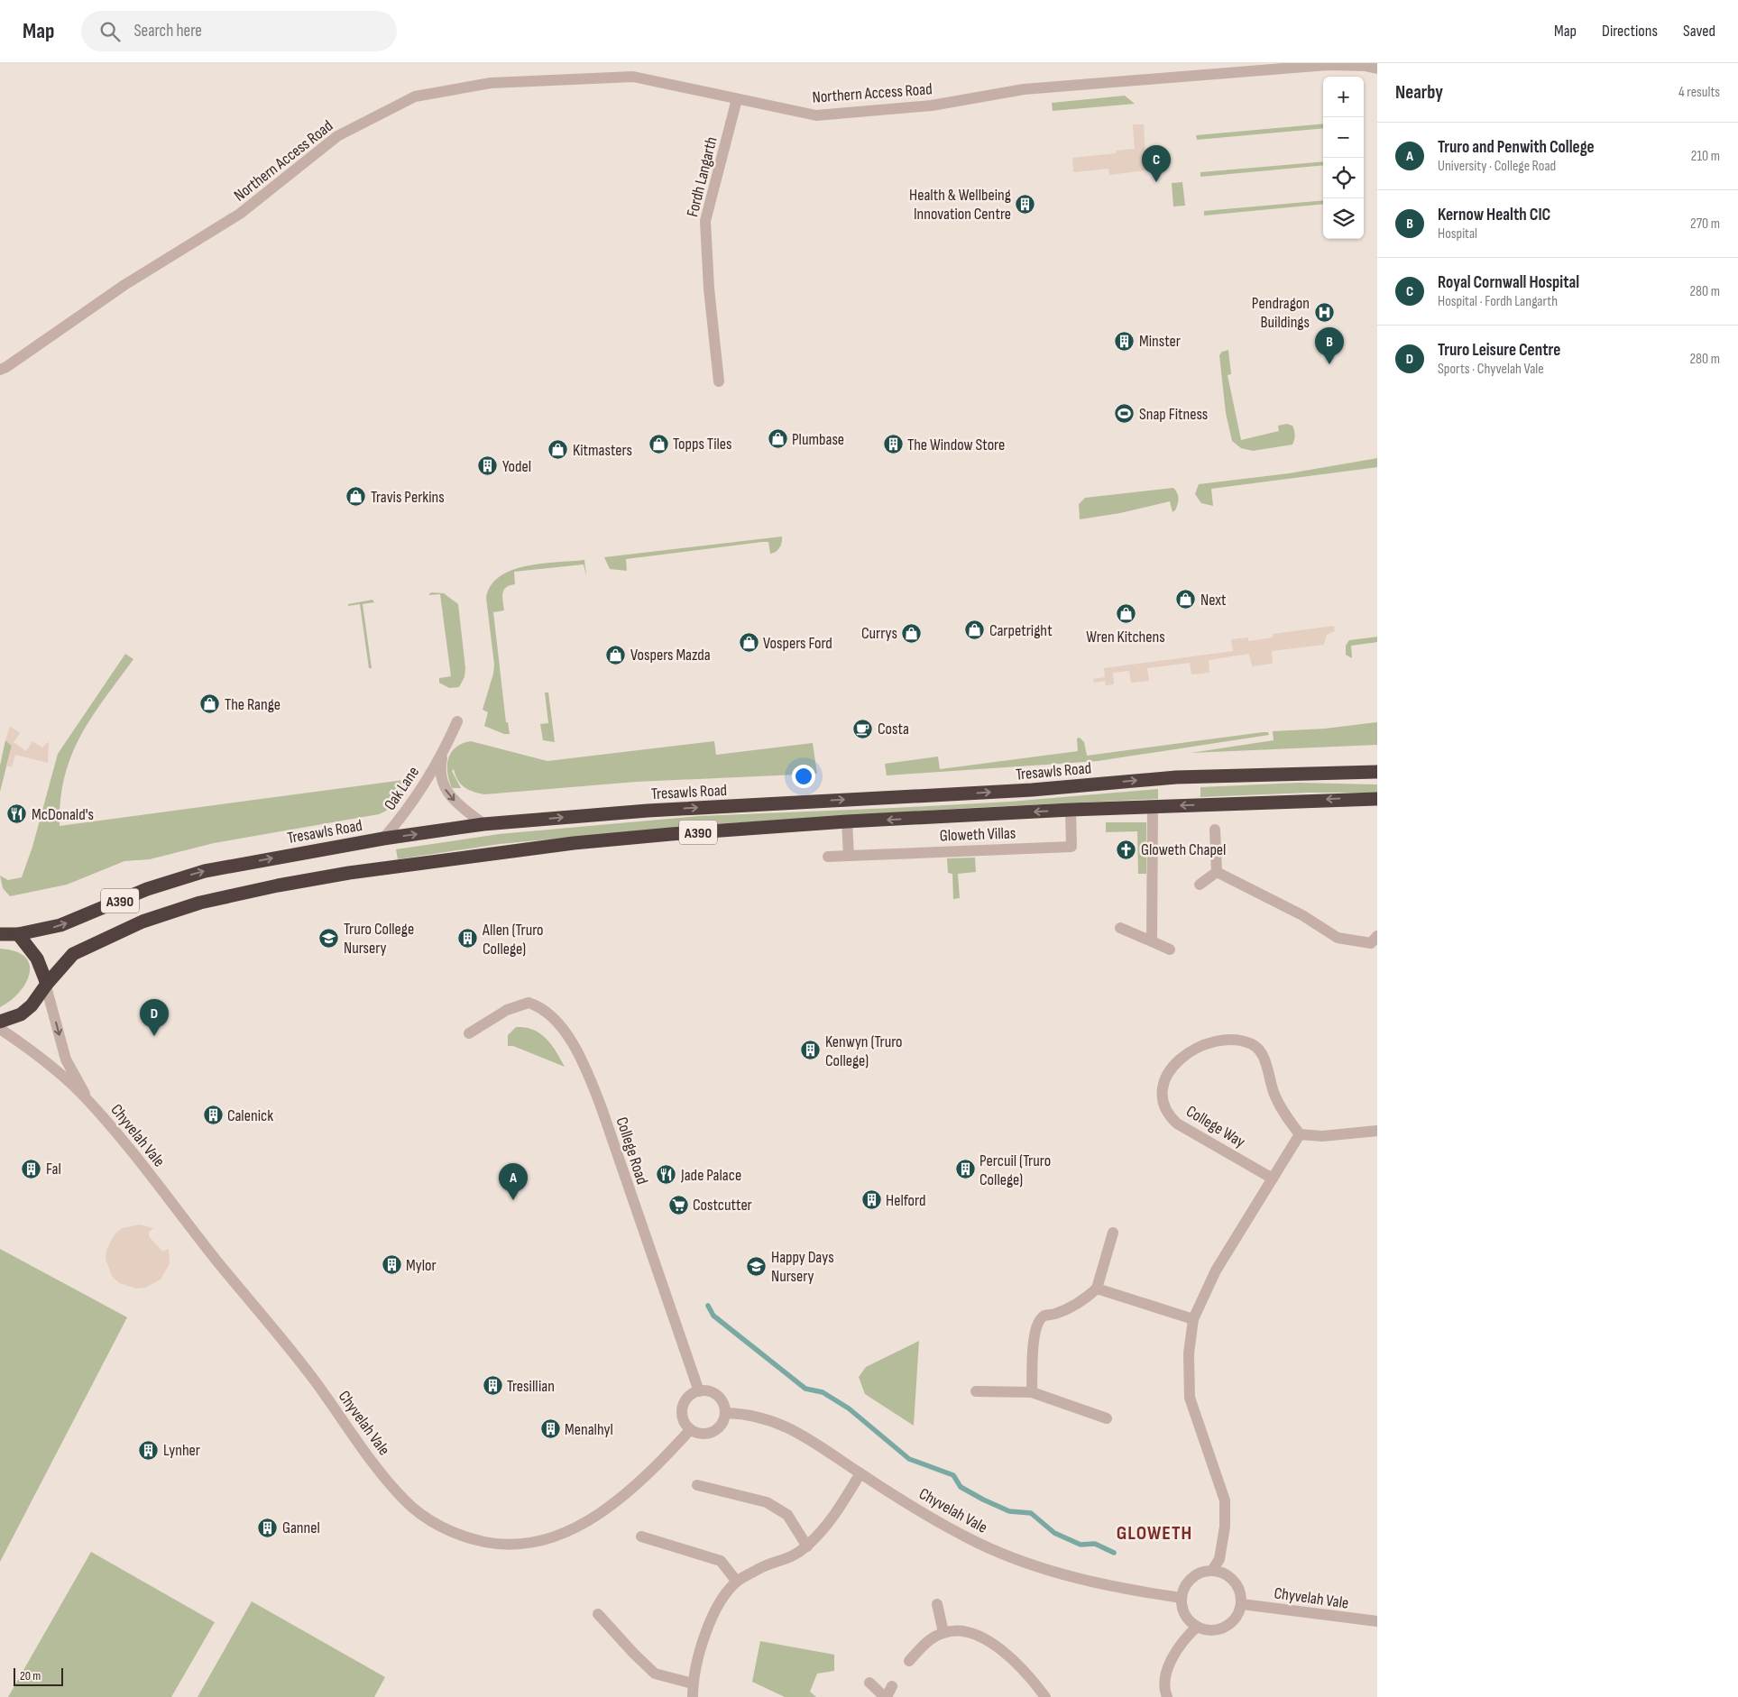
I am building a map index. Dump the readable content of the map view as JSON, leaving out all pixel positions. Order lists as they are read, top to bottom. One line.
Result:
{"streets":{"highway":["Tresawls Road","A390"],"street":["Northern Access Road","Fordh Langarth","Oak Lane","Gloweth Villas","College Way","Chyvelah Vale","College Road"]},"crossings":[["Northern Access Road","Fordh Langarth"],["Tresawls Road","Oak Lane"],["Tresawls Road","A390"],["A390","Gloweth Villas"],["A390","Chyvelah Vale"],["Chyvelah Vale","College Road"]],"one_way":["Oak Lane"],"districts":["GLOWETH"],"places":{"building":["Health & Wellbeing Innovation Centre","Minster","The Window Store","Yodel","Allen (Truro College)","Kenwyn (Truro College)","Calenick","Fal","Percuil (Truro College)","Helford","Mylor","Tresillian","Menalhyl","Lynher","Gannel"],"hospital":["Pendragon Buildings"],"sports":["Snap Fitness"],"shop":["Plumbase","Topps Tiles","Kitmasters","Travis Perkins","Next","Wren Kitchens","Carpetright","Currys","Vospers Ford","Vospers Mazda","The Range"],"cafe":["Costa"],"restaurant":["McDonald's","Jade Palace"],"church":["Gloweth Chapel"],"school or university":["Truro College Nursery","Happy Days Nursery"],"supermarket":["Costcutter"]},"scale_bar":"20 m","page":{"header":"Map","search":"Search here","nav":["Map","Directions","Saved"],"heading":["Nearby","4 results"],"map_buttons":["+","−"],"list":[{"mark":"A","name":"Truro and Penwith College","note":"University · College Road","value":"210 m"},{"mark":"B","name":"Kernow Health CIC","note":"Hospital","value":"270 m"},{"mark":"C","name":"Royal Cornwall Hospital","note":"Hospital · Fordh Langarth","value":"280 m"},{"mark":"D","name":"Truro Leisure Centre","note":"Sports · Chyvelah Vale","value":"280 m"}],"pins":["C","B","D","A"],"scale":"20 m"}}
